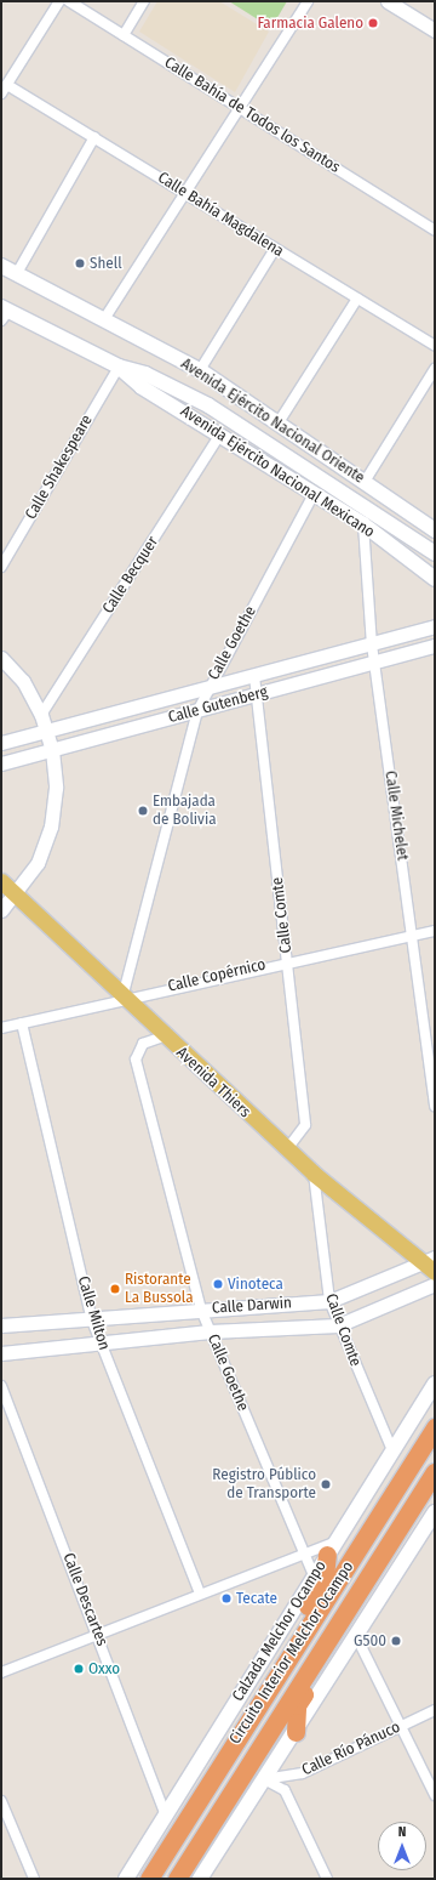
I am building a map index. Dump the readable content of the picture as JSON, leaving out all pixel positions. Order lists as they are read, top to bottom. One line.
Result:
{"streets":{"highway":["Circuito Interior Melchor Ocampo"],"main road":["Avenida Ejército Nacional Oriente","Avenida Ejército Nacional Mexicano","Avenida Thiers","Calzada Melchor Ocampo"],"street":["Calle Bahía de Todos los Santos","Calle Bahía Magdalena","Calle Shakespeare","Calle Becquer","Calle Goethe","Calle Gutenberg","Calle Michelet","Calle Comte","Calle Copérnico","Calle Darwin","Calle Milton","Calle Descartes","Calle Río Pánuco"]},"crossings":[["Calle Shakespeare","Avenida Ejército Nacional Mexicano"],["Avenida Ejército Nacional Mexicano","Calle Becquer"],["Avenida Ejército Nacional Mexicano","Calle Goethe"],["Avenida Ejército Nacional Mexicano","Calle Michelet"],["Calle Goethe","Calle Gutenberg"],["Calle Goethe","Calle Copérnico"],["Calle Goethe","Avenida Thiers"],["Calle Goethe","Calle Darwin"],["Calle Goethe","Calzada Melchor Ocampo"],["Calle Gutenberg","Calle Michelet"],["Calle Gutenberg","Calle Comte"],["Calle Michelet","Calle Copérnico"],["Calle Comte","Calle Copérnico"],["Calle Comte","Avenida Thiers"],["Calle Comte","Calle Darwin"],["Calle Comte","Calzada Melchor Ocampo"],["Calle Copérnico","Avenida Thiers"],["Calle Copérnico","Calle Milton"],["Avenida Thiers","Calle Darwin"],["Calle Darwin","Calle Milton"],["Calle Descartes","Calzada Melchor Ocampo"]],"places":["Farmacia Galeno","Shell","Embajada de Bolivia","Vinoteca","Ristorante La Bussola","Registro Público de Transporte","Tecate","G500","Oxxo"],"north":"top"}
